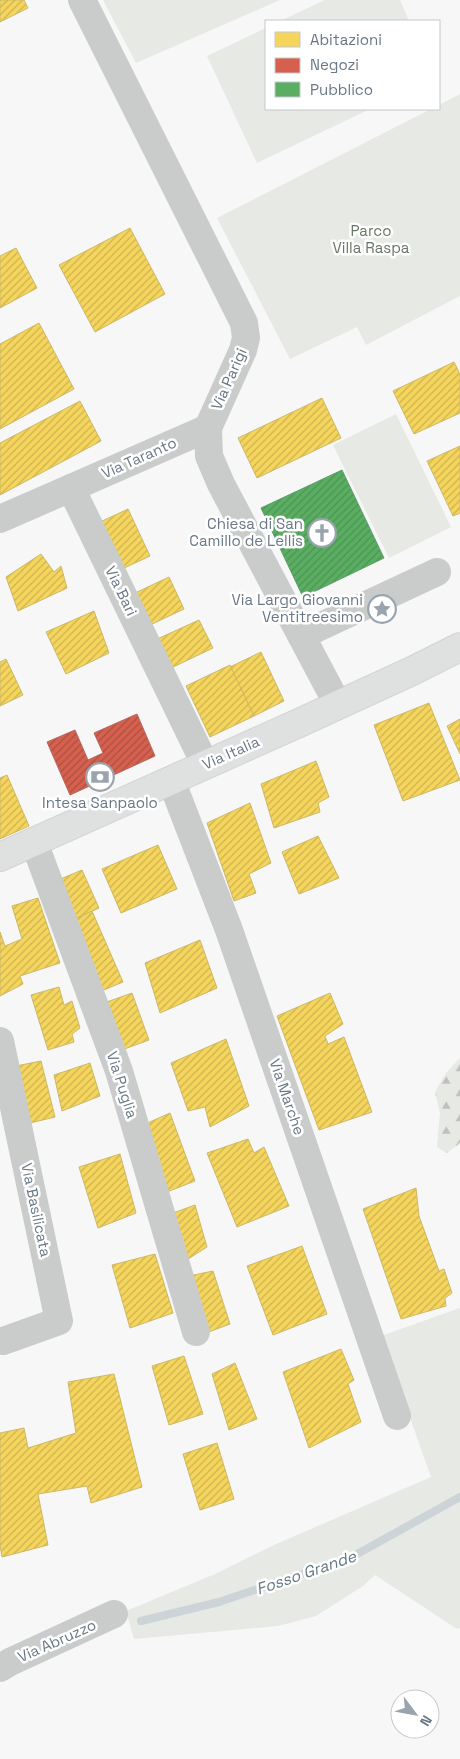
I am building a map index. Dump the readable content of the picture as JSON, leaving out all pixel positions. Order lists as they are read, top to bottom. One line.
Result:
{"streets":{"main road":["Via Italia"],"street":["Via Parigi","Via Taranto","Via Bari","Via Puglia","Via Marche","Via Basilicata","Via Abruzzo"]},"crossings":[["Via Parigi","Via Taranto"],["Via Parigi","Via Italia"],["Via Taranto","Via Bari"],["Via Bari","Via Italia"],["Via Italia","Via Puglia"],["Via Italia","Via Marche"]],"water":["Fosso Grande"],"parks":["Parco Villa Raspa"],"places":{"church":["Chiesa di San Camillo de Lellis"],"place":["Via Largo Giovanni Ventitreesimo"],"bank":["Intesa Sanpaolo"]},"legend":["Abitazioni","Negozi","Pubblico"],"north":"bottom right"}
